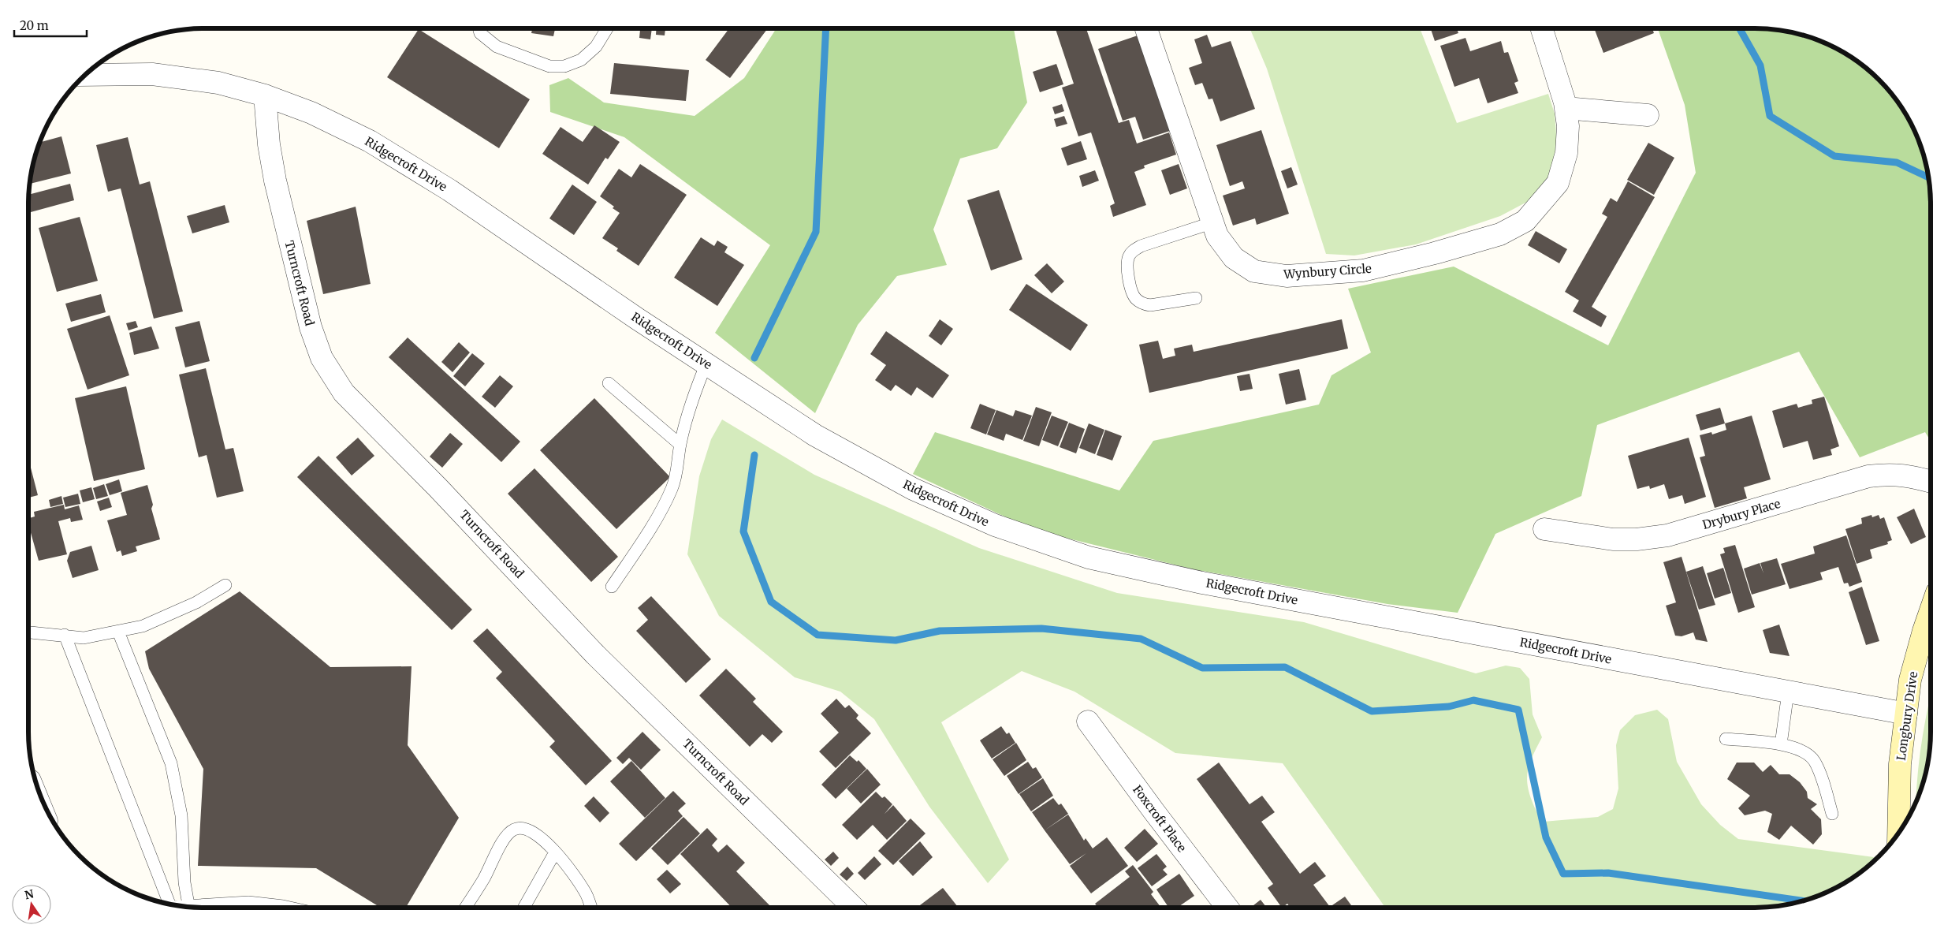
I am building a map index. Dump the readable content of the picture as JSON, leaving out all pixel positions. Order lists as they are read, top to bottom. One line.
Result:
{"streets":{"street":["Ridgecroft Drive","Wynbury Circle","Turncroft Road","Drybury Place","Longbury Drive","Foxcroft Place"]},"crossings":[["Ridgecroft Drive","Turncroft Road"],["Ridgecroft Drive","Longbury Drive"]],"scale_bar":"20 m","north":"top"}
